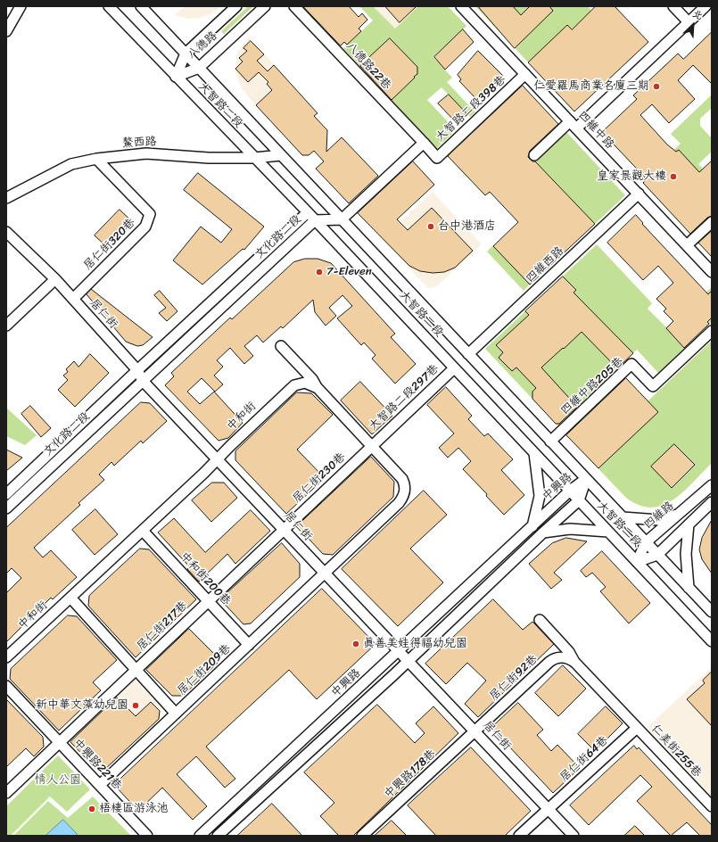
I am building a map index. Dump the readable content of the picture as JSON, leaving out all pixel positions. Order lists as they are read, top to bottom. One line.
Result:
{"streets":{"street":["八德路","八德路22巷","大智路二段","大智路二段398巷","四維中路","鰲西路","文化路二段","居仁街320巷","四維西路","居仁街","四維中路205巷","大智路二段297巷","中和街","居仁街230巷","中興路","四維路","中和街200巷","居仁街217巷","居仁街209巷","居仁街92巷","仁美街255巷","居仁街64巷","中興路221巷","中興路178巷"]},"crossings":[["八德路","大智路二段"],["八德路22巷","大智路二段398巷"],["大智路二段","大智路二段398巷"],["大智路二段","鰲西路"],["大智路二段","文化路二段"],["大智路二段","四維西路"],["大智路二段","四維中路205巷"],["大智路二段","大智路二段297巷"],["大智路二段","中興路"],["大智路二段","四維路"],["大智路二段398巷","四維中路"],["大智路二段398巷","文化路二段"],["四維中路","四維西路"],["鰲西路","居仁街320巷"],["文化路二段","居仁街"],["居仁街320巷","居仁街"],["居仁街","中和街"],["居仁街","居仁街230巷"],["居仁街","中興路"],["居仁街","居仁街217巷"],["居仁街","居仁街209巷"],["居仁街","居仁街92巷"],["居仁街","居仁街64巷"],["居仁街","中興路178巷"],["大智路二段297巷","居仁街230巷"],["中和街","中和街200巷"],["居仁街230巷","居仁街217巷"],["中和街200巷","居仁街217巷"],["中和街200巷","居仁街209巷"],["居仁街217巷","中興路221巷"],["居仁街209巷","中興路221巷"],["居仁街92巷","中興路178巷"],["仁美街255巷","居仁街64巷"]],"parks":["情人公園"],"places":["仁愛羅馬商業名廈三期","皇家景觀大樓","台中港酒店","7-Eleven","真善美娃得福幼兒園","新中華文藻幼兒園","梧棲區游泳池"],"north":"top right"}
